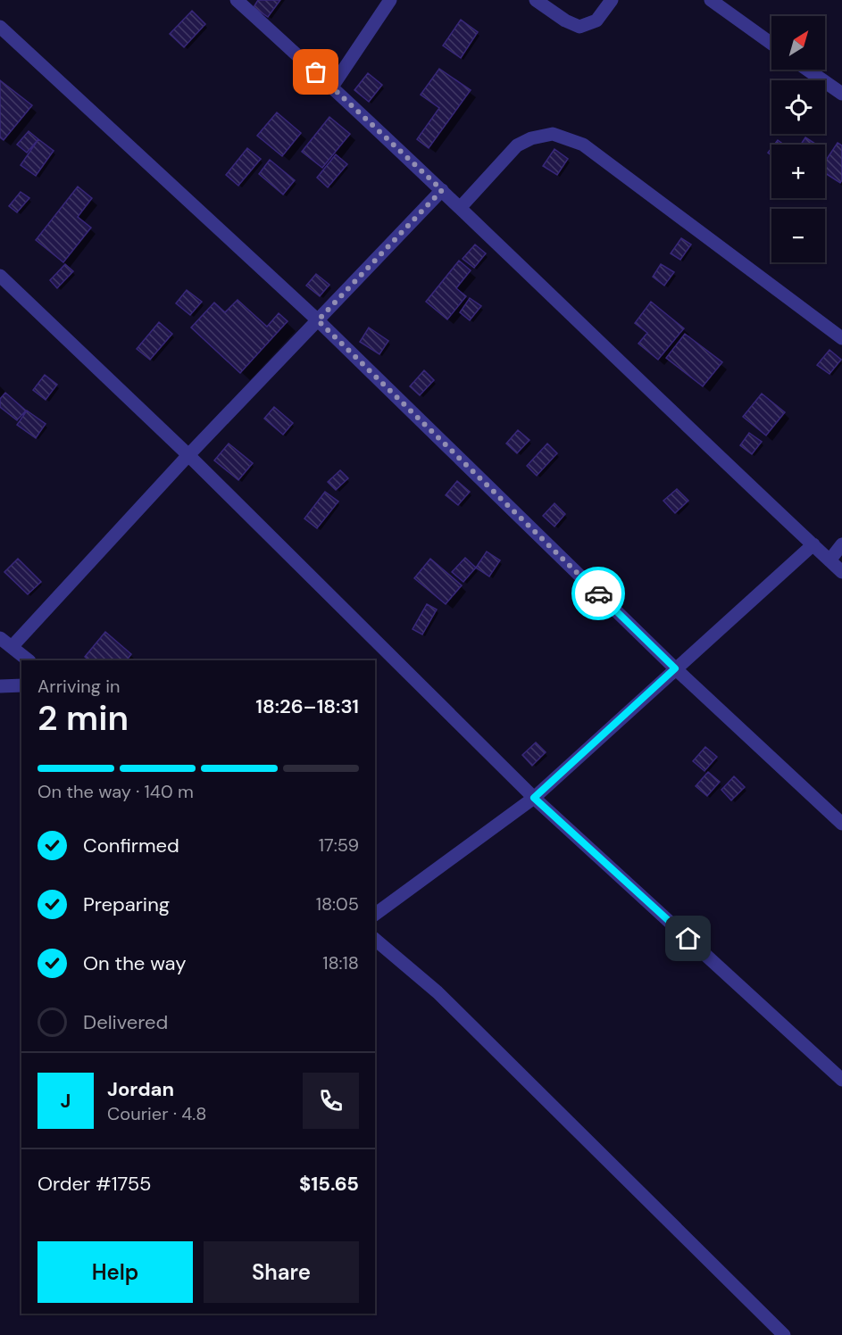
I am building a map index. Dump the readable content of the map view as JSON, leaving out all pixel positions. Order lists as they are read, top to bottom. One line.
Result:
{"north":"top right","page":{"map_buttons":["+","−"],"heading":["2 min","Arriving in","18:26–18:31"],"panel":["Jordan","Courier · 4.8","Order #1755","$15.65"],"bar":"On the way · 140 m","list":[["Confirmed","17:59"],["Preparing","18:05"],["On the way","18:18"],"Delivered"],"round":"J","buttons":["Help","Share"]}}
